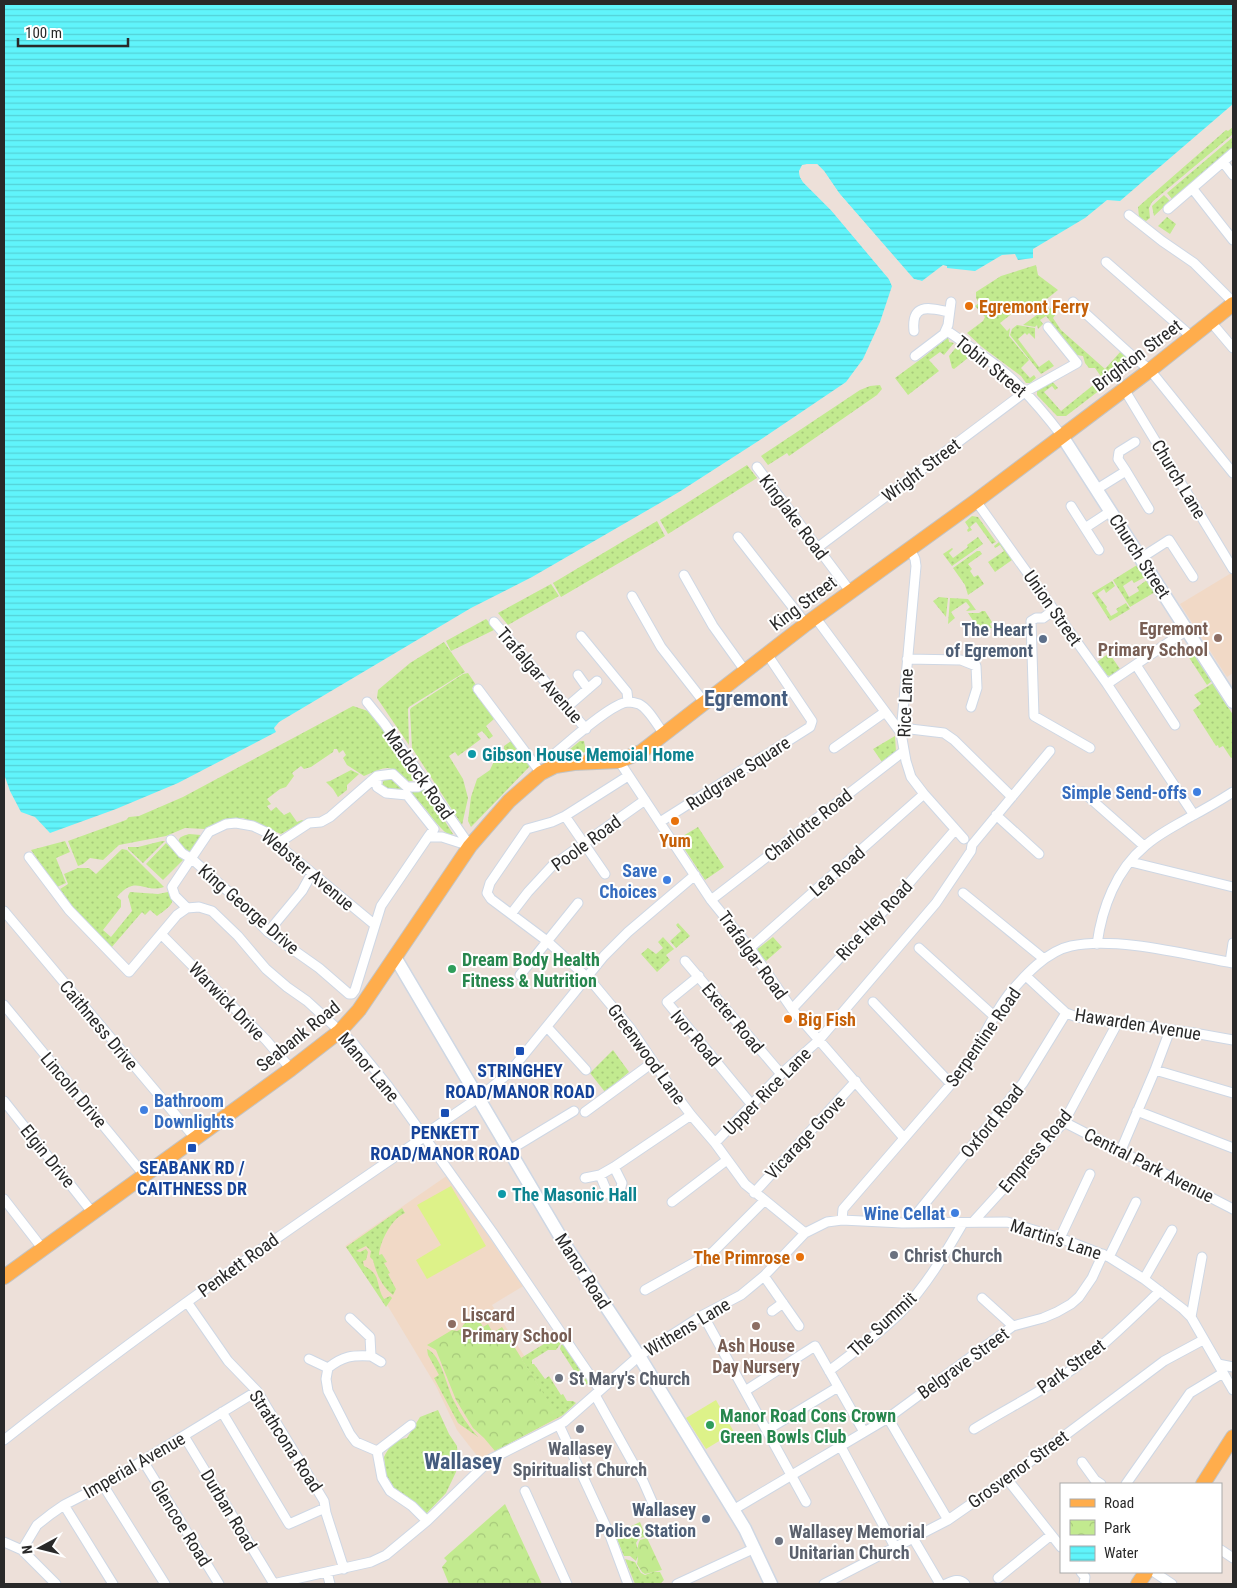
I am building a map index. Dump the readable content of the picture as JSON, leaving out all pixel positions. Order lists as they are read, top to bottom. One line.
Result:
{"streets":{"main road":["Brighton Street","Church Street","King Street","Seabank Road","Manor Road"],"street":["Tobin Street","Wright Street","Church Lane","Kinglake Road","Union Street","Trafalgar Avenue","Rice Lane","Rudgrave Square","Maddock Road","Charlotte Road","Poole Road","Webster Avenue","Lea Road","King George Drive","Rice Hey Road","Trafalgar Road","Warwick Drive","Exeter Road","Hawarden Avenue","Caithness Drive","Serpentine Road","Ivor Road","Greenwood Lane","Manor Lane","Lincoln Drive","Upper Rice Lane","Oxford Road","Vicarage Grove","Empress Road","Elgin Drive","Central Park Avenue","Martin's Lane","Penkett Road","The Summit","Withens Lane","Belgrave Street","Park Street","Strathcona Road","Imperial Avenue","Grosvenor Street","Durban Road","Glencoe Road"]},"crossings":[["Brighton Street","Tobin Street"],["Brighton Street","Church Lane"],["Brighton Street","Church Street"],["Brighton Street","King Street"],["Tobin Street","Wright Street"],["Tobin Street","Church Street"],["Tobin Street","King Street"],["Wright Street","Kinglake Road"],["Kinglake Road","King Street"],["Church Street","King Street"],["King Street","Union Street"],["King Street","Rice Lane"],["King Street","Rudgrave Square"],["King Street","Trafalgar Road"],["King Street","Seabank Road"],["Trafalgar Avenue","Seabank Road"],["Rice Lane","Charlotte Road"],["Rice Lane","Lea Road"],["Rice Lane","Rice Hey Road"],["Rudgrave Square","Trafalgar Road"],["Maddock Road","Seabank Road"],["Charlotte Road","Trafalgar Road"],["Poole Road","Trafalgar Road"],["Poole Road","Greenwood Lane"],["Webster Avenue","King George Drive"],["Lea Road","Trafalgar Road"],["Rice Hey Road","Trafalgar Road"],["Trafalgar Road","Serpentine Road"],["Trafalgar Road","Greenwood Lane"],["Trafalgar Road","Upper Rice Lane"],["Trafalgar Road","Vicarage Grove"],["Trafalgar Road","Penkett Road"],["Warwick Drive","Seabank Road"],["Exeter Road","Ivor Road"],["Exeter Road","Upper Rice Lane"],["Hawarden Avenue","Serpentine Road"],["Hawarden Avenue","Oxford Road"],["Hawarden Avenue","Empress Road"],["Caithness Drive","Seabank Road"],["Seabank Road","Manor Lane"],["Seabank Road","Lincoln Drive"],["Seabank Road","Elgin Drive"],["Seabank Road","Manor Road"],["Serpentine Road","Martin's Lane"],["Ivor Road","Upper Rice Lane"],["Greenwood Lane","Upper Rice Lane"],["Greenwood Lane","Vicarage Grove"],["Greenwood Lane","Penkett Road"],["Greenwood Lane","Withens Lane"],["Manor Lane","Penkett Road"],["Manor Lane","Withens Lane"],["Oxford Road","Martin's Lane"],["Empress Road","Central Park Avenue"],["Empress Road","Martin's Lane"],["Martin's Lane","The Summit"],["Martin's Lane","Withens Lane"],["Martin's Lane","Belgrave Street"],["Martin's Lane","Park Street"],["Martin's Lane","Grosvenor Street"],["Penkett Road","Manor Road"],["Penkett Road","Strathcona Road"],["Manor Road","Withens Lane"],["Manor Road","Belgrave Street"],["Withens Lane","Strathcona Road"],["Withens Lane","Durban Road"],["Strathcona Road","Imperial Avenue"],["Imperial Avenue","Durban Road"],["Imperial Avenue","Glencoe Road"]],"districts":["Egremont","Wallasey"],"places":{"other":["Egremont Ferry","Egremont Primary School","The Heart of Egremont","Gibson House Memoial Home","Simple Send-offs","Yum","Save Choices","Dream Body Health Fitness & Nutrition","Big Fish","Bathroom Downlights","The Masonic Hall","Wine Cellat","Christ Church","The Primrose","Liscard Primary School","Ash House Day Nursery","St Mary's Church","Manor Road Cons Crown Green Bowls Club","Wallasey Spiritualist Church","Wallasey Police Station","Wallasey Memorial Unitarian Church"],"transit":["STRINGHEY ROAD/MANOR ROAD","PENKETT ROAD/MANOR ROAD","SEABANK RD / CAITHNESS DR"]},"legend":["Road","Park","Water"],"scale_bar":"100 m","north":"left"}
